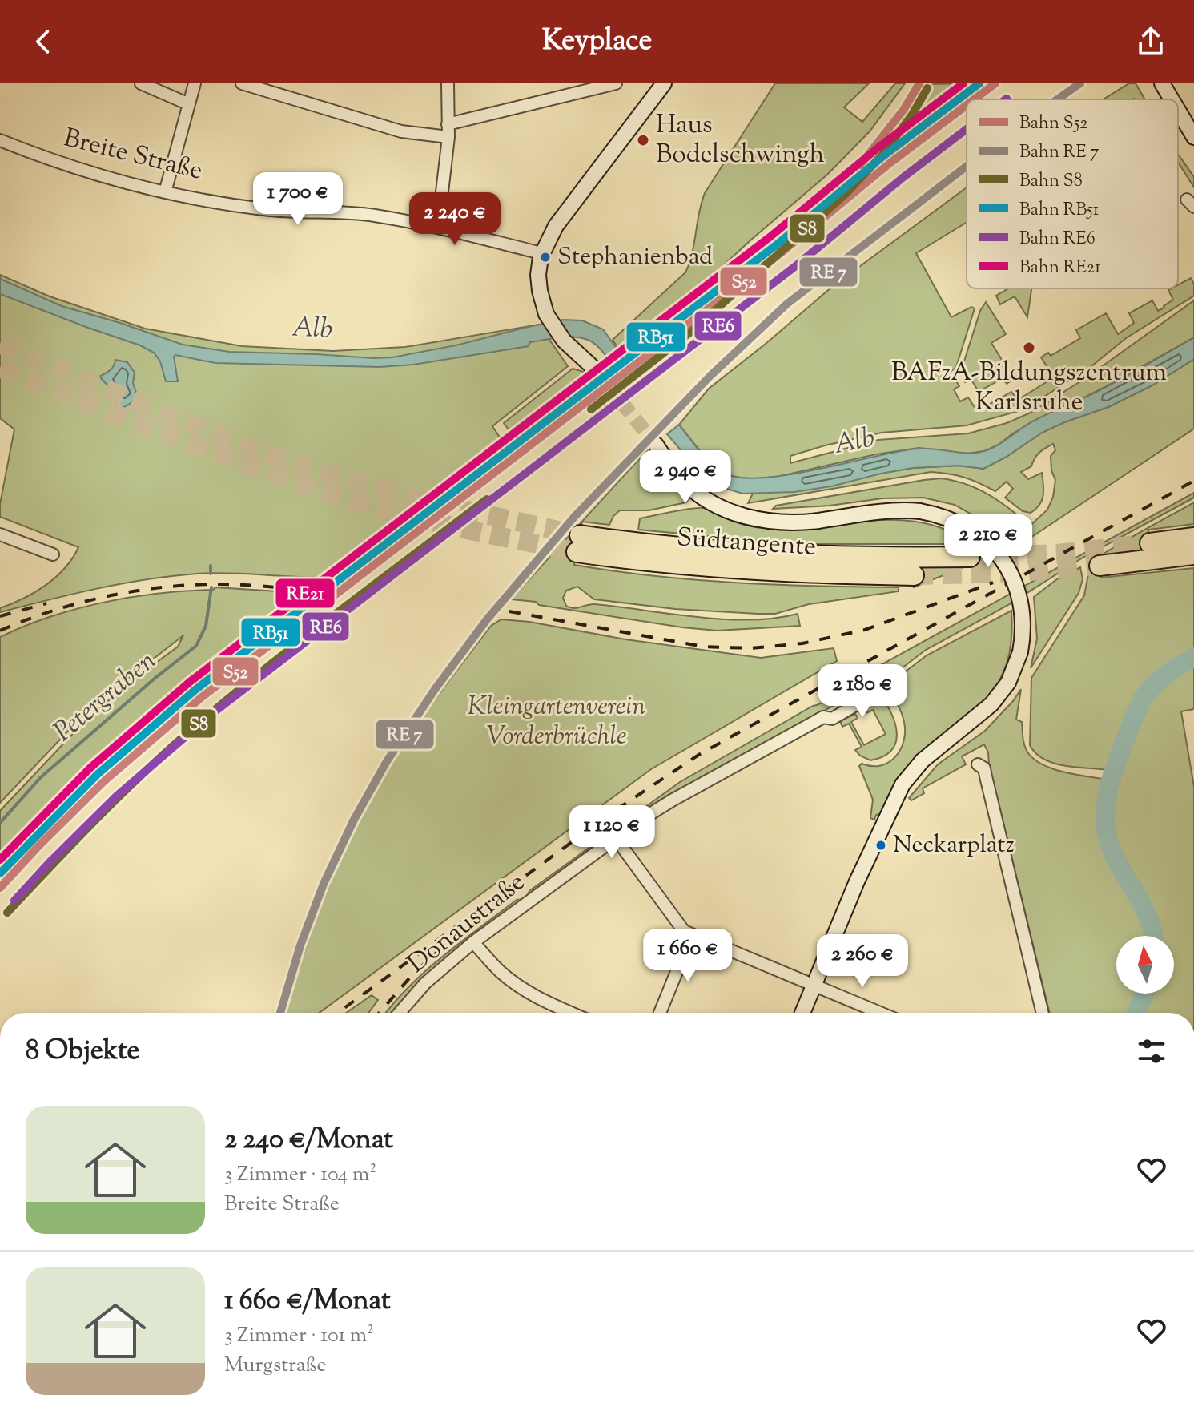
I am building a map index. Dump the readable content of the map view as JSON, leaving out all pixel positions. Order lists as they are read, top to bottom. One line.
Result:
{"streets":{"highway":["Südtangente"],"street":["Breite Straße","Donaustraße"]},"water":["Alb","Petergraben"],"parks":["Kleingartenverein Vorderbrüchle"],"places":["Haus Bodelschwingh","Stephanienbad","BAFzA-Bildungszentrum Karlsruhe","Neckarplatz"],"lines":["rail line S52","rail line RB51","rail line RE21","rail line S8","rail line RE6"],"legend":["Bahn S52","Bahn RE 7","Bahn S8","Bahn RB51","Bahn RE6","Bahn RE21"],"north":"top","page":{"header":"Keyplace","price":["1 700 €","2 240 €","2 940 €","2 210 €","2 180 €","1 120 €","1 660 €","2 260 €"],"heading":"8 Objekte","list":[{"name":"2 240 €/Monat","note":"3 Zimmer · 104 m² · Breite Straße"},{"name":"1 660 €/Monat","note":"3 Zimmer · 101 m² · Murgstraße"}]}}
